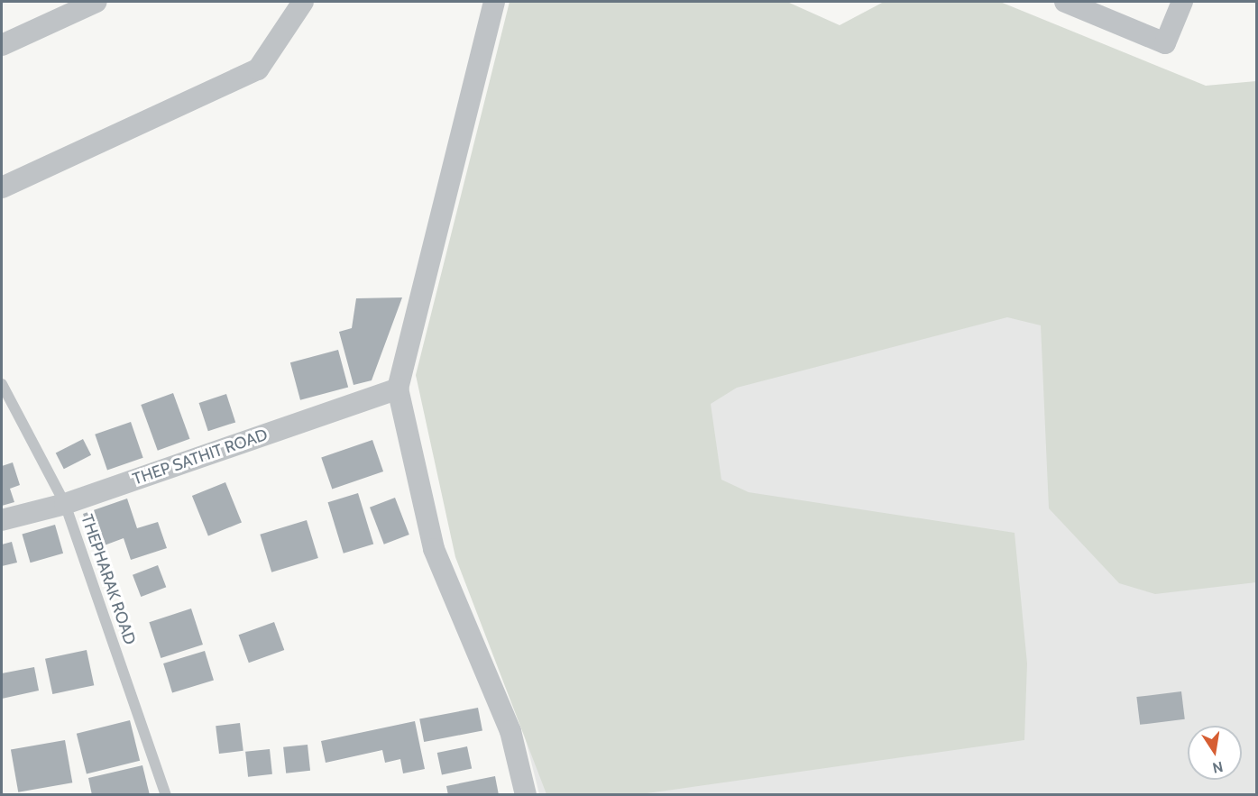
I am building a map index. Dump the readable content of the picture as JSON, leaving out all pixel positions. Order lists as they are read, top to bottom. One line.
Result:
{"streets":{"street":["THEP SATHIT ROAD"],"lane":["THEPHARAK ROAD"]},"crossings":[["THEP SATHIT ROAD","THEPHARAK ROAD"]],"north":"bottom"}
